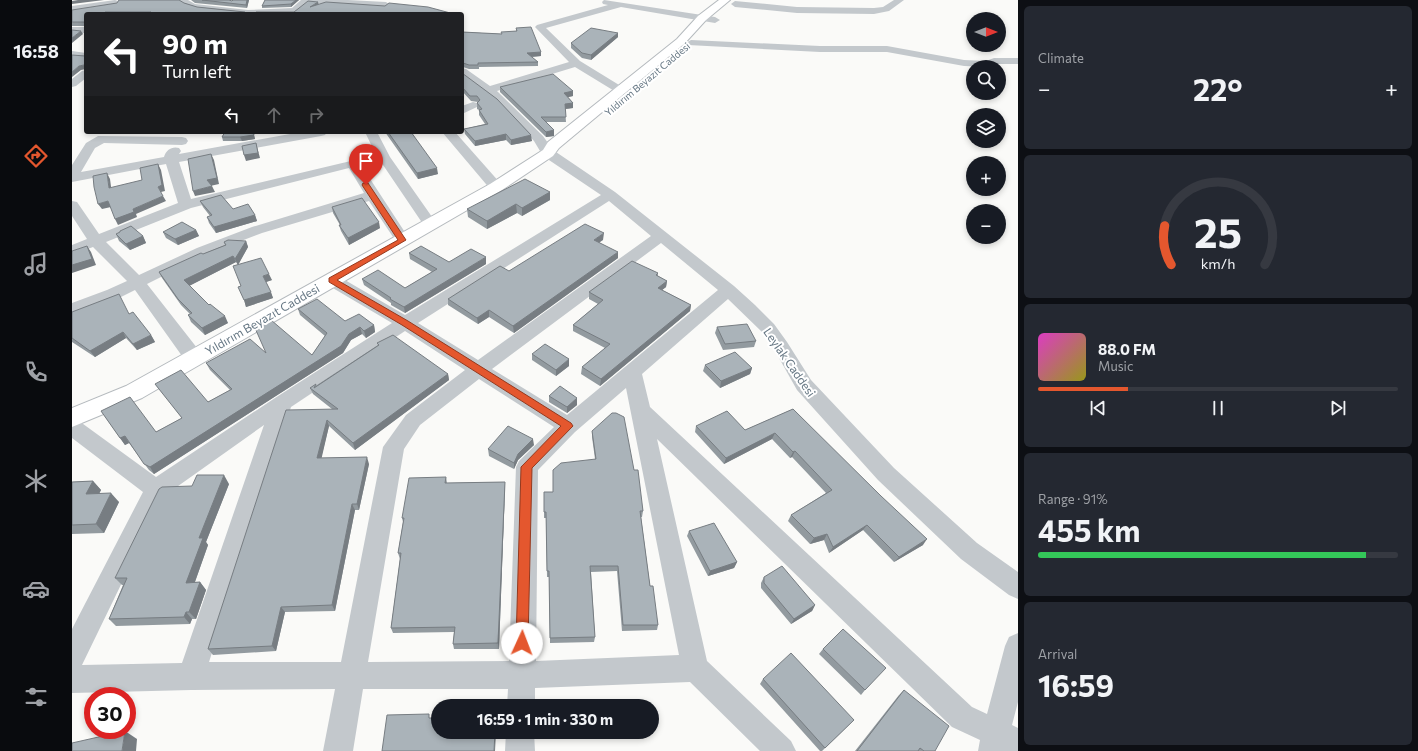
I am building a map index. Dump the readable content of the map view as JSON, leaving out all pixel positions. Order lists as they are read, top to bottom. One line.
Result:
{"streets":{"main road":["Yıldırım Beyazıt Caddesi"],"street":["Leylak Caddesi"]},"crossings":[["Yıldırım Beyazıt Caddesi","Leylak Caddesi"]],"north":"right","page":{"tabs":"16:58","tile":["Climate",["Range · 91%","455 km"],["Arrival","16:59"]],"map_buttons":["+","−"],"turn":["90 m","Turn left"],"heat":["−","22°","+"],"song":["88.0 FM","Music"],"limit":"30","trip":"16:59 · 1 min · 330 m","gauge":["25","km/h"]}}
